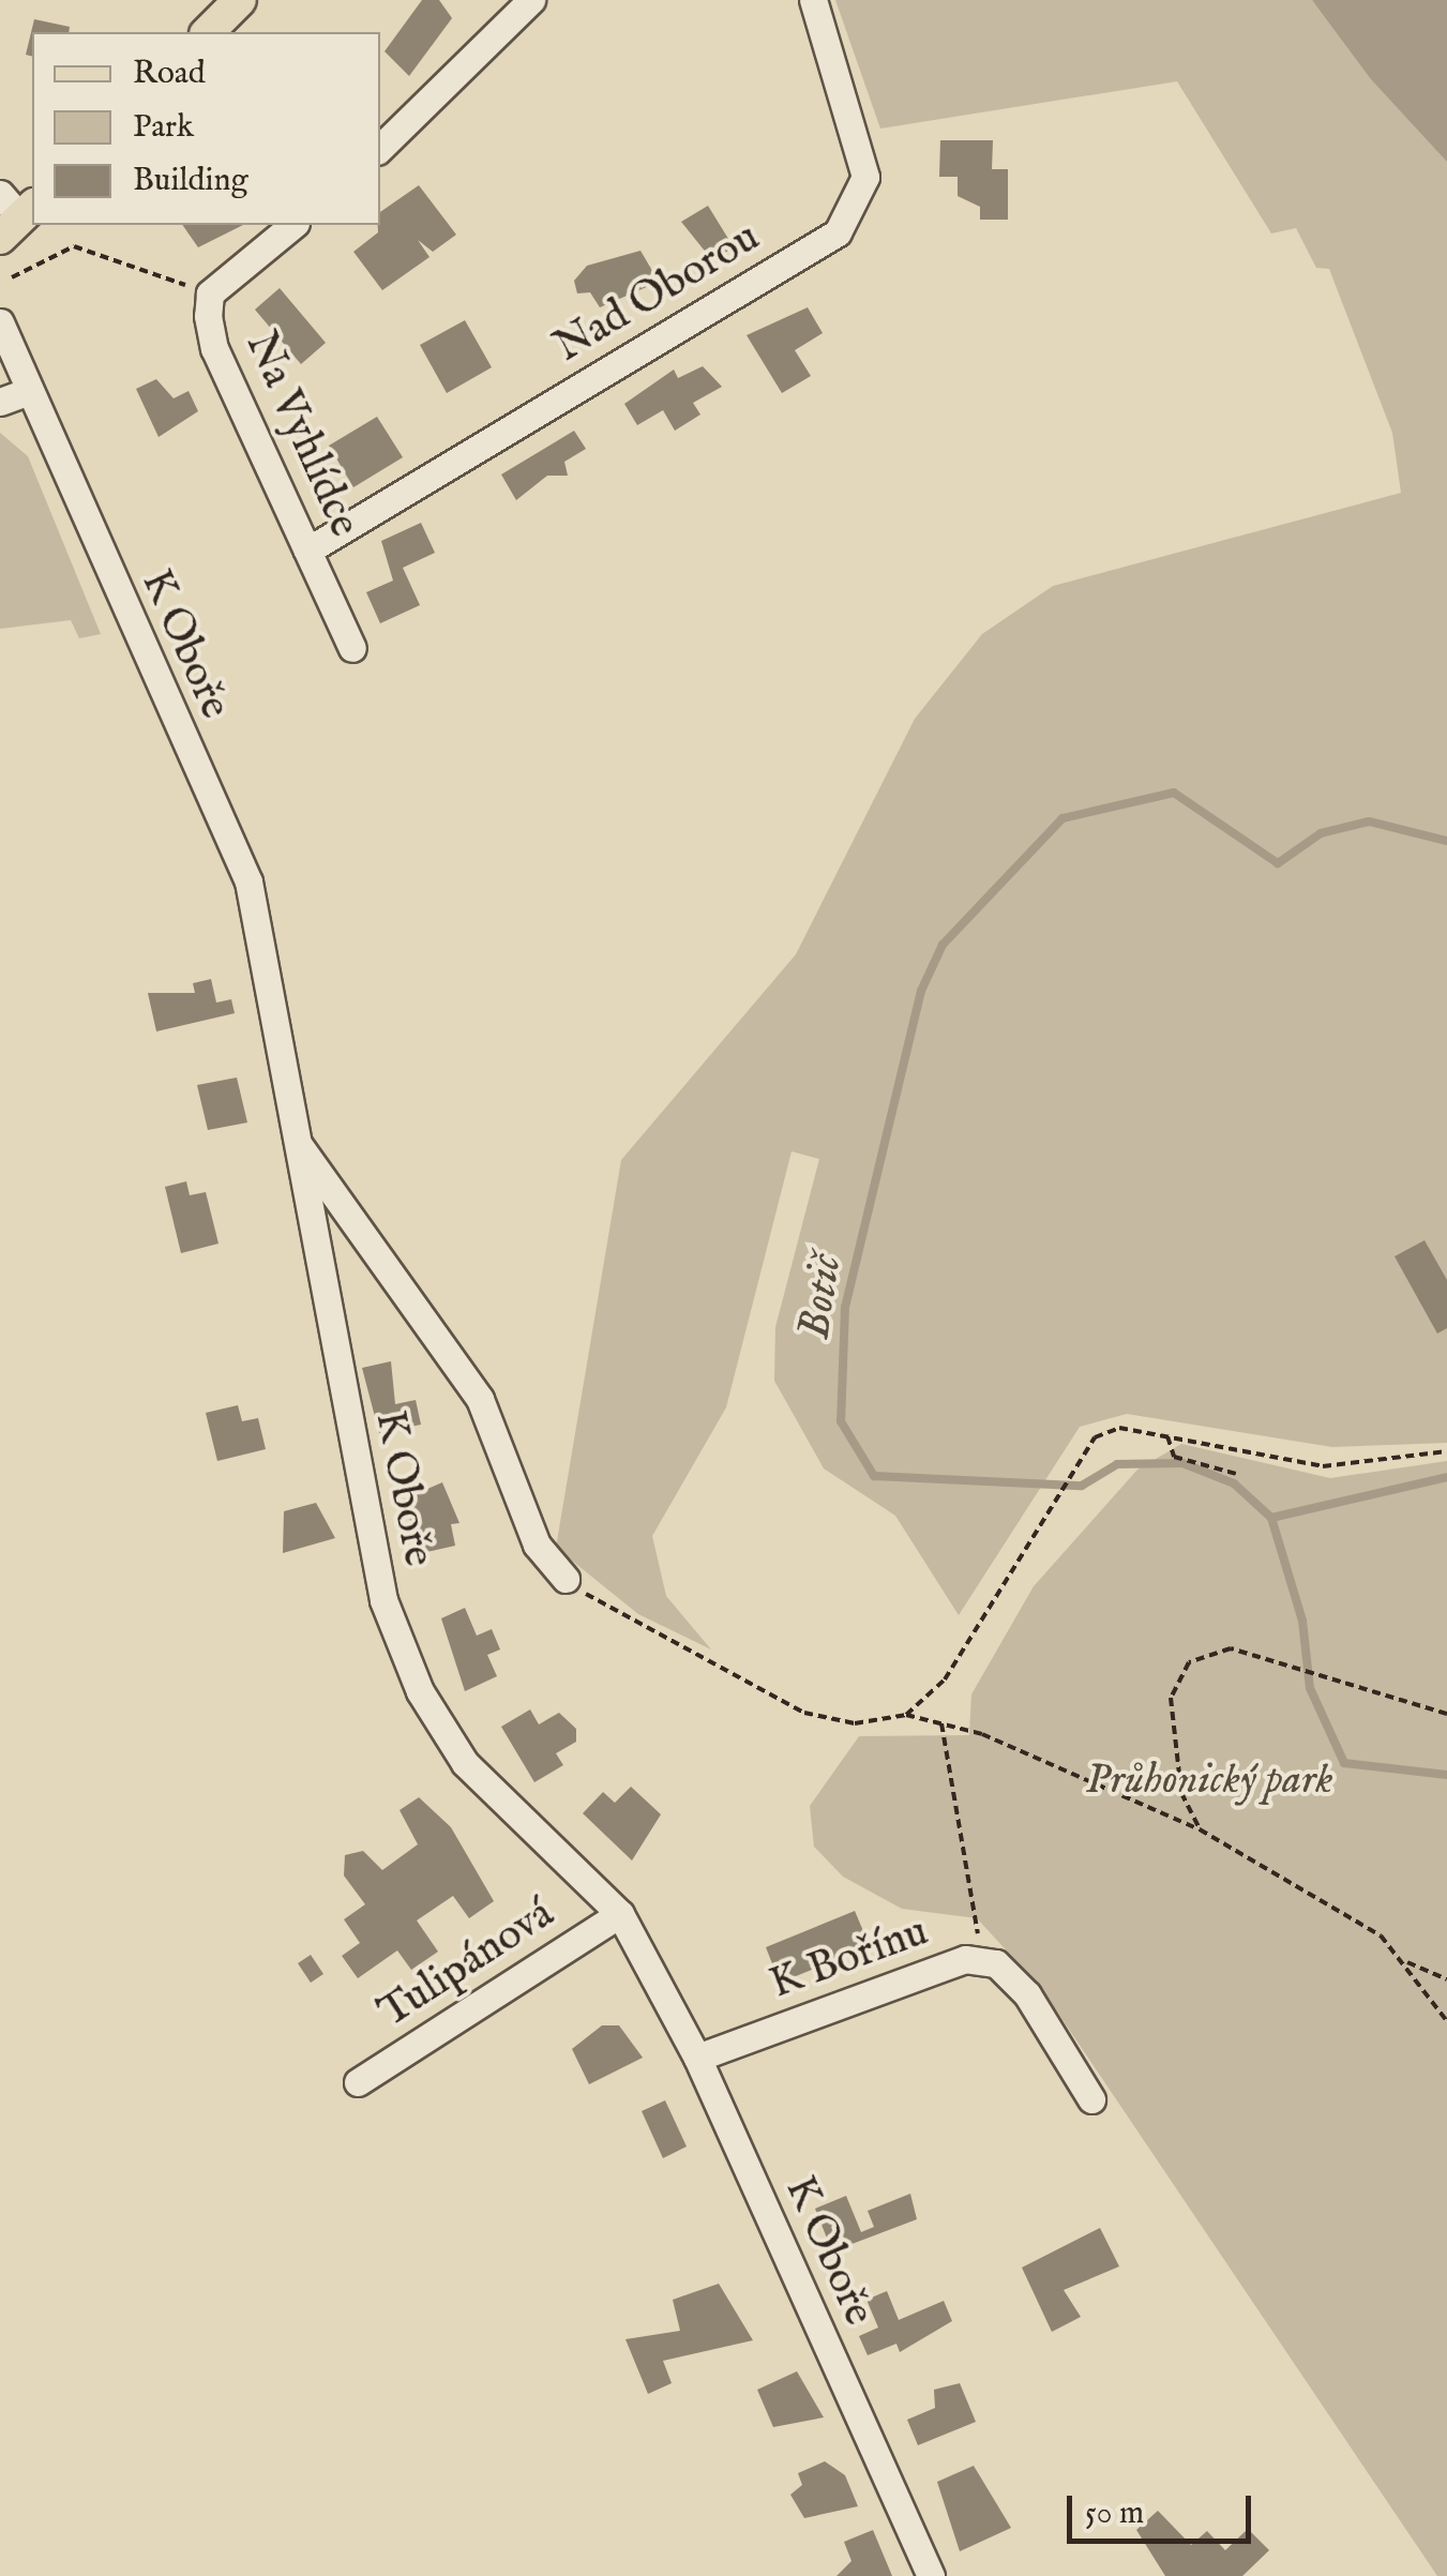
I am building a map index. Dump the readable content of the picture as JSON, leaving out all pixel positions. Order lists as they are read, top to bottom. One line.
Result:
{"streets":{"street":["Nad Oborou","Na Vyhlídce","K Oboře","K Bořínu","Tulipánová"]},"crossings":[["Nad Oborou","Na Vyhlídce"],["K Oboře","K Bořínu"],["K Oboře","Tulipánová"]],"water":["Botič"],"parks":["Průhonický park"],"legend":["Road","Park","Building"],"scale_bar":"50 m"}
